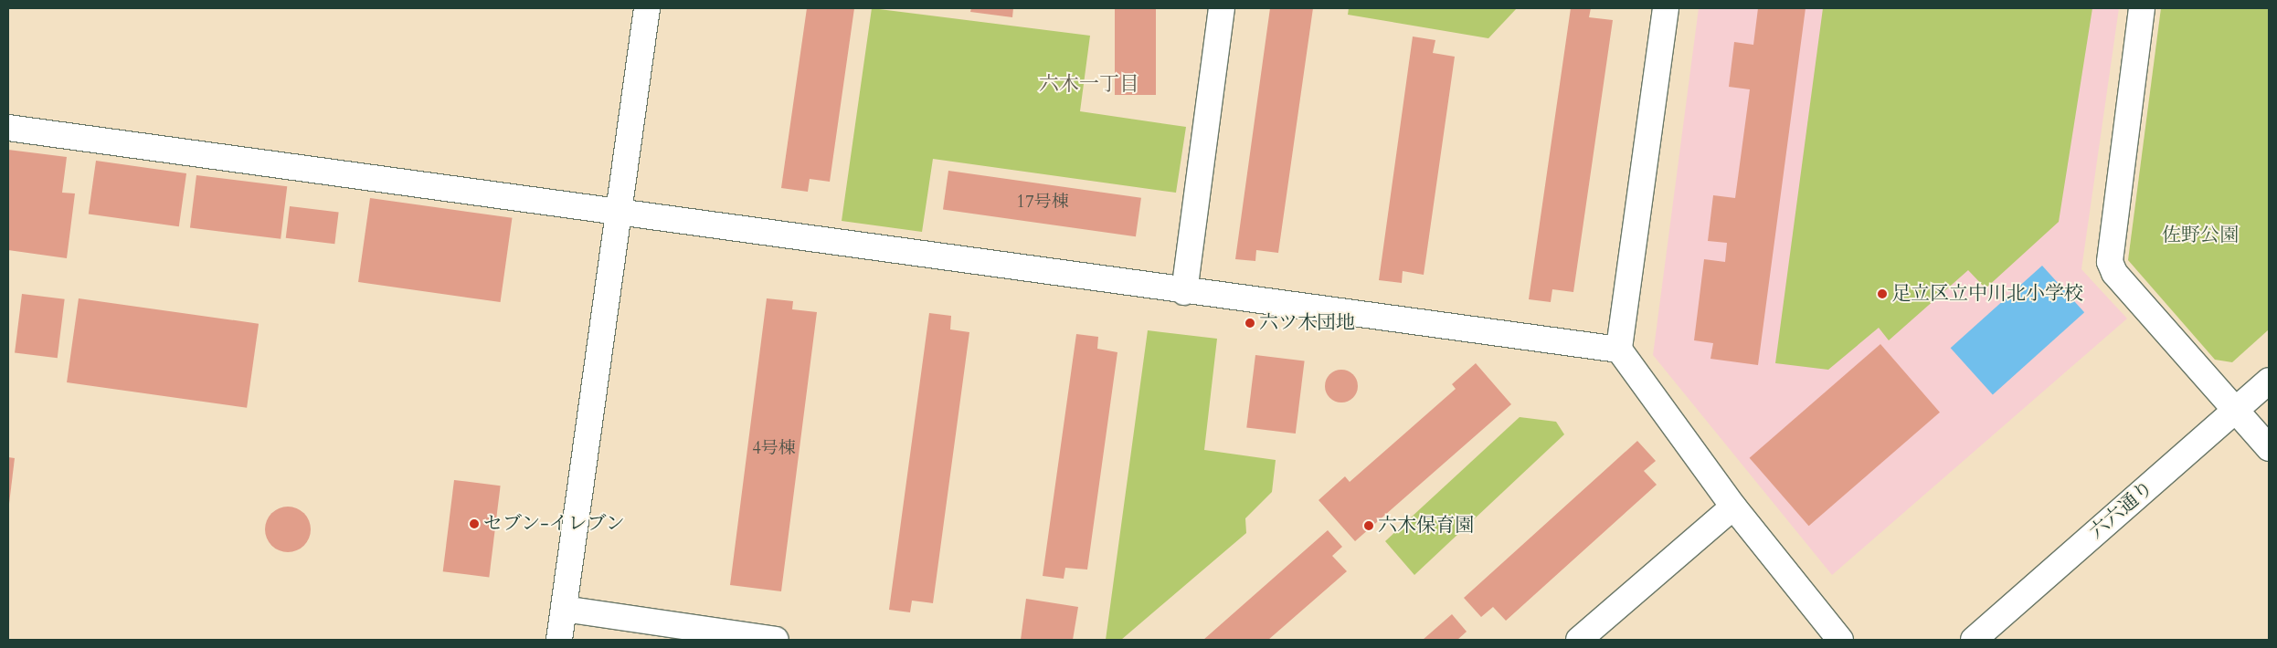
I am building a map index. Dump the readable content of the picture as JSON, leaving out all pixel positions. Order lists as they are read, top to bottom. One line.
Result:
{"streets":{"street":["六六通り"]},"districts":["六木一丁目"],"parks":["佐野公園"],"places":["足立区立中川北小学校","六ツ木団地","セブン-イレブン","六木保育園"],"house_numbers":["17号棟","4号棟"]}
